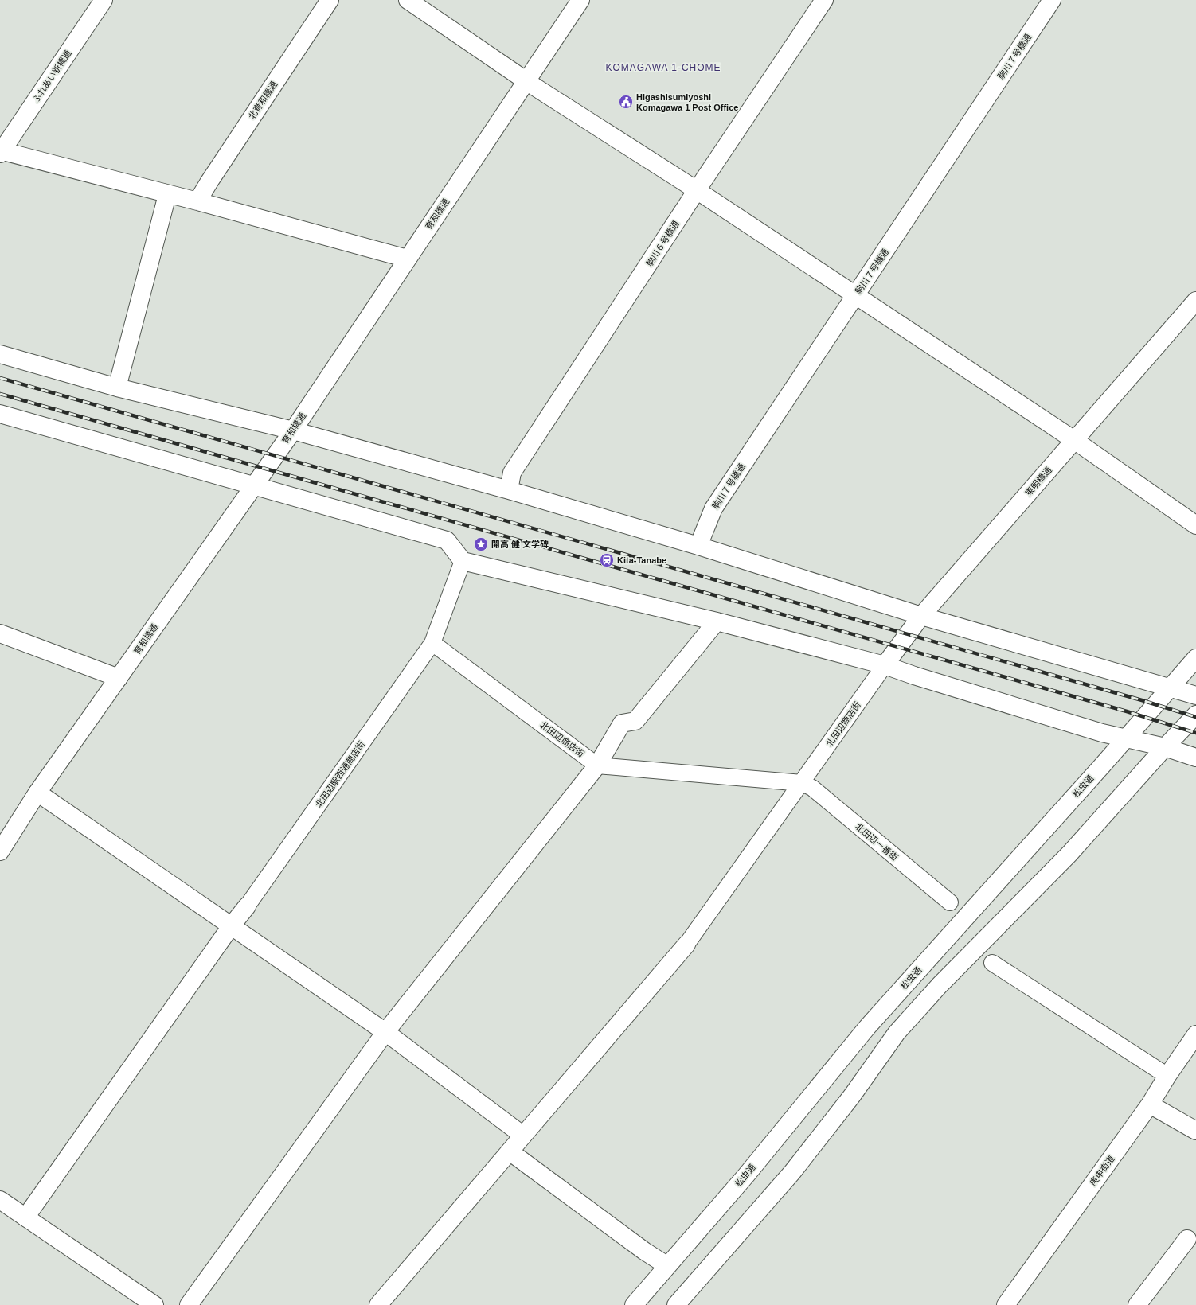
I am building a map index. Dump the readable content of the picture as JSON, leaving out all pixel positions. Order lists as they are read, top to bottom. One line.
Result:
{"streets":{"street":["駒川７号橋通","ふれあい新橋通","北育和橋通","育和橋通","駒川６号橋通","東明橋通","北田辺商店街","北田辺駅西通商店街","松虫通","北田辺一番街","庚申街道"]},"crossings":[["東明橋通","北田辺商店街"],["北田辺商店街","北田辺駅西通商店街"],["北田辺商店街","北田辺一番街"]],"districts":["KOMAGAWA 1-CHOME"],"places":{"public building":["Higashisumiyoshi Komagawa 1 Post Office"],"place":["開高 健 文学碑"],"station":["Kita-Tanabe"]}}
